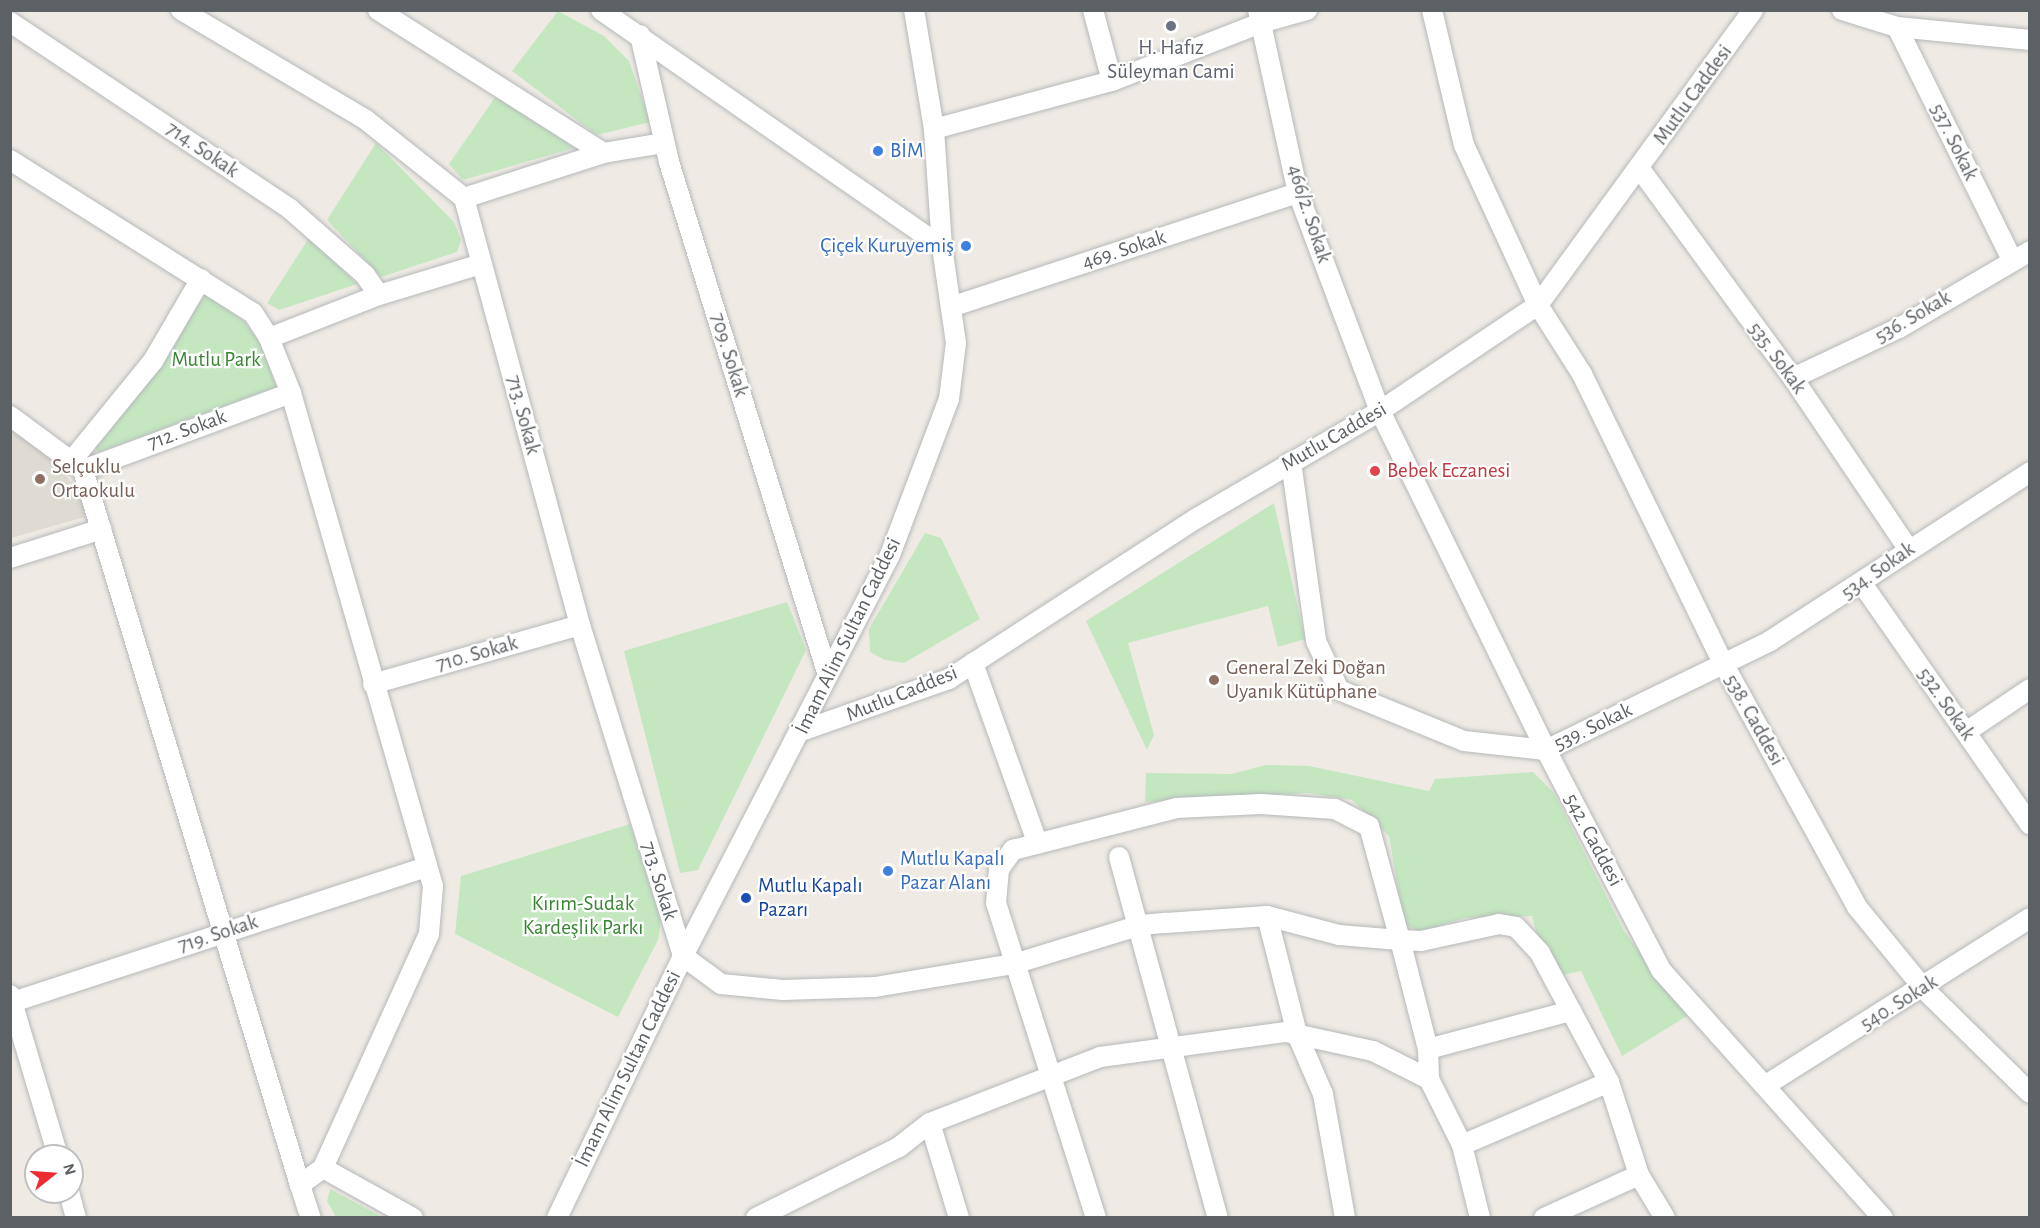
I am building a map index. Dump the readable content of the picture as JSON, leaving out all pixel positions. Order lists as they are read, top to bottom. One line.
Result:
{"streets":{"street":["Mutlu Caddesi","537. Sokak","714. Sokak","466/2. Sokak","469. Sokak","536. Sokak","709. Sokak","535. Sokak","713. Sokak","712. Sokak","534. Sokak","İmam Alim Sultan Caddesi","710. Sokak","532. Sokak","538. Caddesi","539. Sokak","542. Caddesi","719. Sokak","540. Sokak"]},"crossings":[["Mutlu Caddesi","466/2. Sokak"],["Mutlu Caddesi","535. Sokak"],["Mutlu Caddesi","İmam Alim Sultan Caddesi"],["Mutlu Caddesi","538. Caddesi"],["Mutlu Caddesi","539. Sokak"],["Mutlu Caddesi","542. Caddesi"],["537. Sokak","536. Sokak"],["466/2. Sokak","469. Sokak"],["466/2. Sokak","542. Caddesi"],["469. Sokak","İmam Alim Sultan Caddesi"],["536. Sokak","535. Sokak"],["709. Sokak","İmam Alim Sultan Caddesi"],["535. Sokak","534. Sokak"],["713. Sokak","İmam Alim Sultan Caddesi"],["713. Sokak","710. Sokak"],["534. Sokak","532. Sokak"],["534. Sokak","538. Caddesi"],["534. Sokak","539. Sokak"],["538. Caddesi","539. Sokak"],["538. Caddesi","540. Sokak"],["539. Sokak","542. Caddesi"],["542. Caddesi","540. Sokak"]],"parks":["Mutlu Park","Kırım-Sudak Kardeşlik Parkı"],"places":["H. Hafız Süleyman Cami","BİM","Çiçek Kuruyemiş","Bebek Eczanesi","Selçuklu Ortaokulu","General Zeki Doğan Uyanık Kütüphane","Mutlu Kapalı Pazar Alanı","Mutlu Kapalı Pazarı"],"north":"right"}
